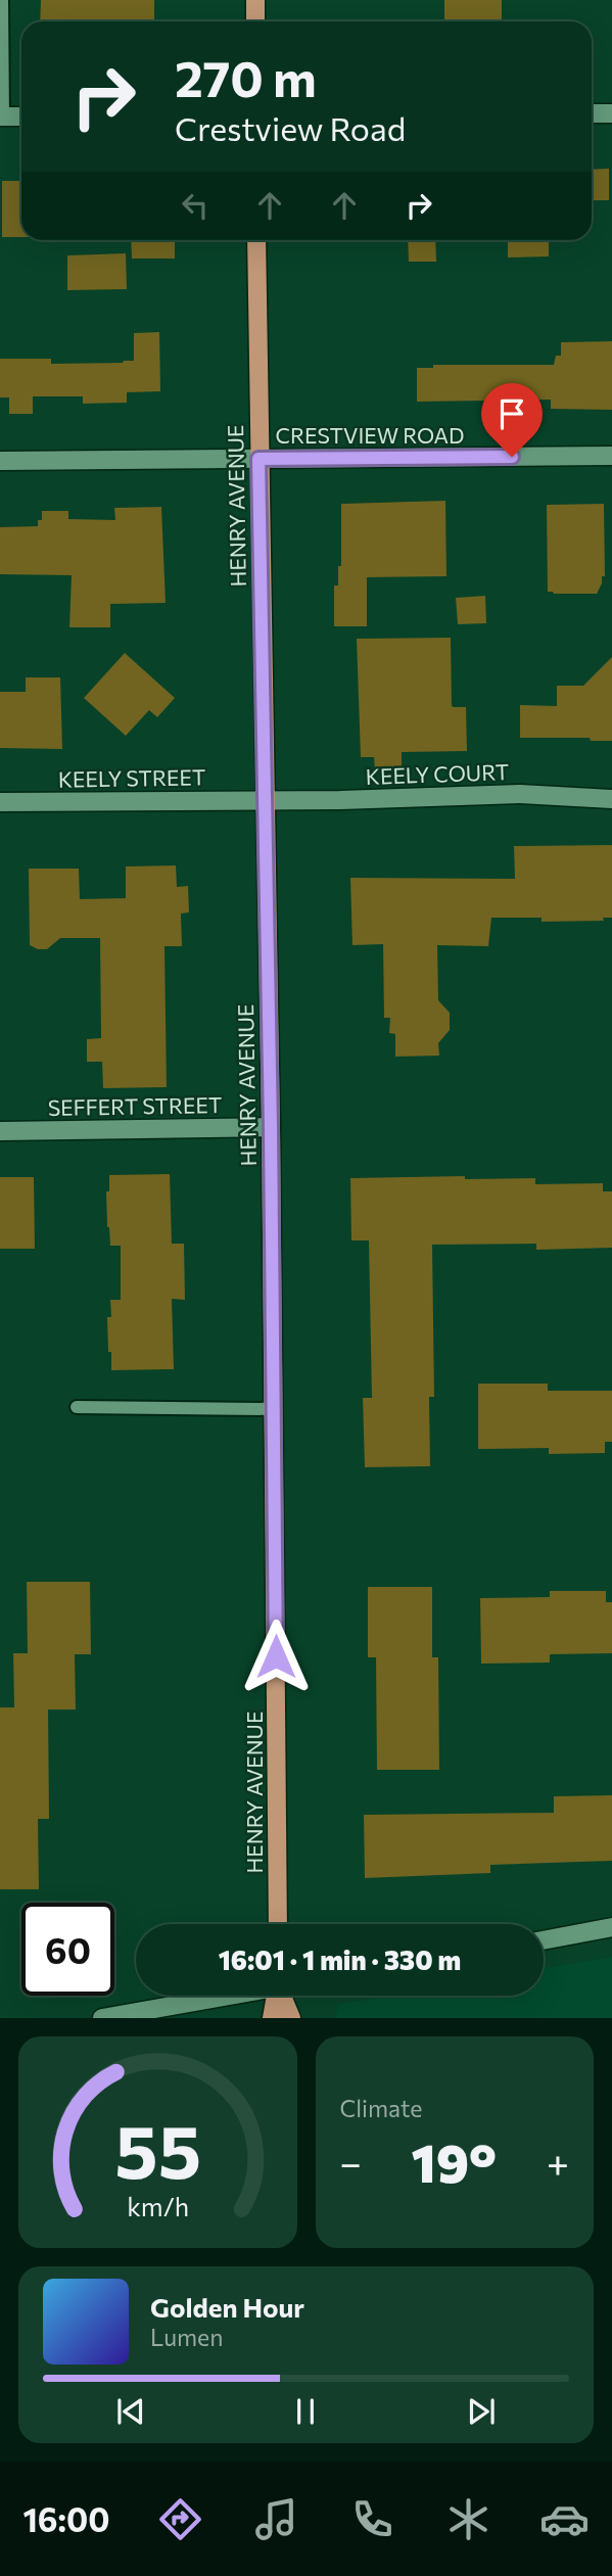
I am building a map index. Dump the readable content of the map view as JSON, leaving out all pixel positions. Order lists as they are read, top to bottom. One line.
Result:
{"streets":{"main road":["HENRY AVENUE"],"street":["CRESTVIEW ROAD","KEELY COURT","KEELY STREET","SEFFERT STREET"]},"crossings":[["CRESTVIEW ROAD","HENRY AVENUE"],["HENRY AVENUE","KEELY COURT"],["HENRY AVENUE","KEELY STREET"],["HENRY AVENUE","SEFFERT STREET"],["KEELY COURT","KEELY STREET"]],"page":{"turn":["270 m","Crestview Road"],"limit":"60","trip":"16:01 · 1 min · 330 m","tile":"Climate","heat":["−","19°","+"],"song":["Golden Hour","Lumen"],"tabs":"16:00","gauge":["55","km/h"]}}
